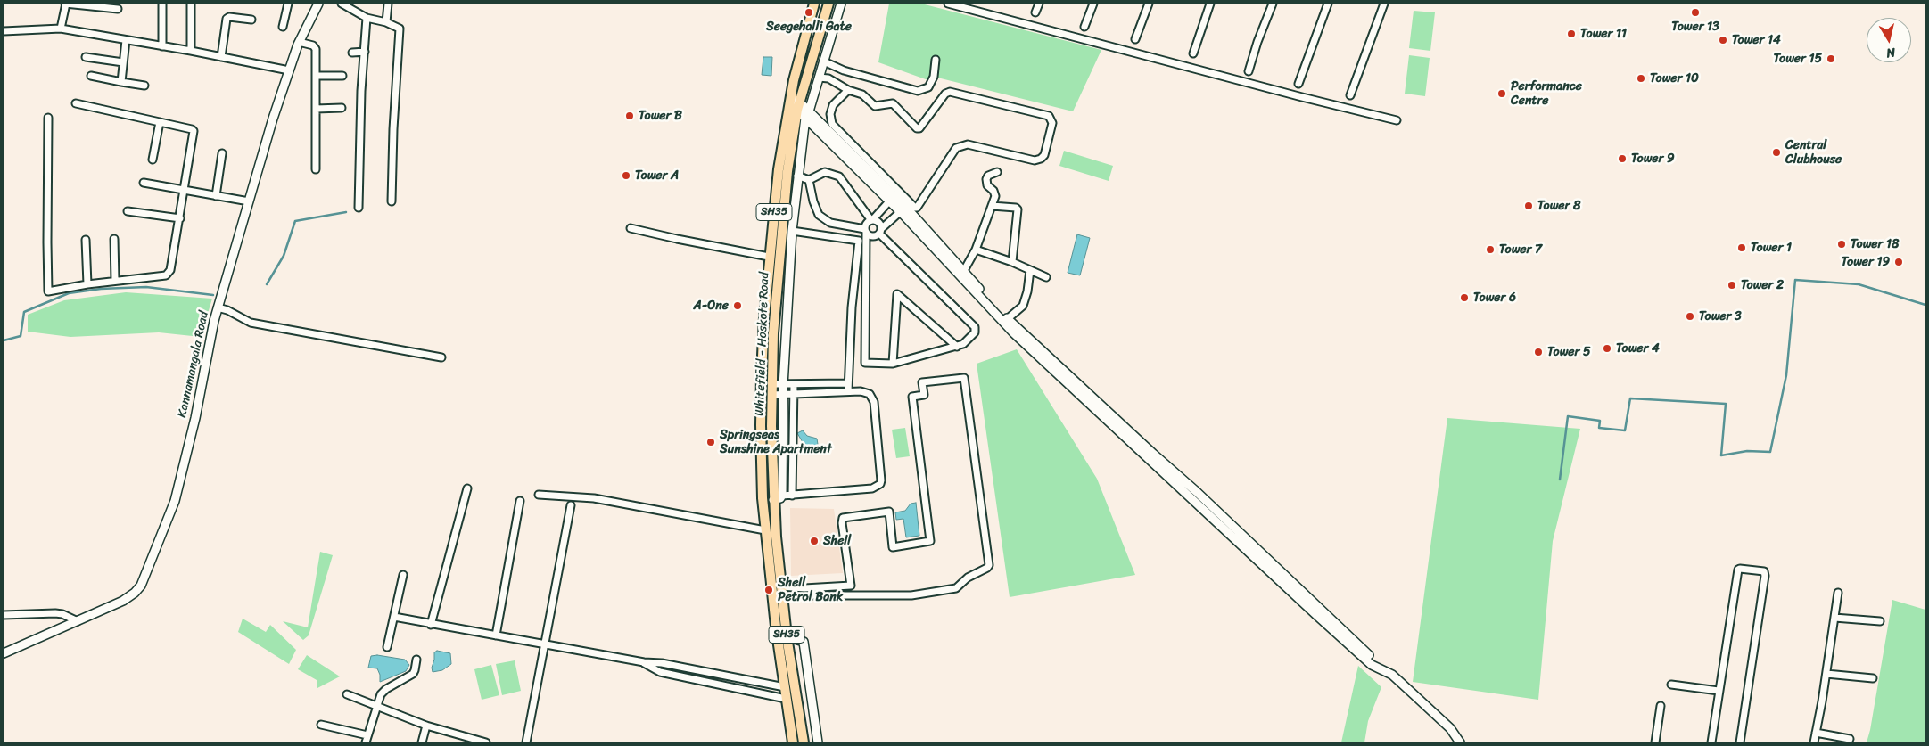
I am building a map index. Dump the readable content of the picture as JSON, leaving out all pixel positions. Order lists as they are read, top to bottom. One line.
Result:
{"streets":{"main road":["SH35","Whitefield - Hoskote Road"],"street":["Kannamangala Road"]},"places":["Seegehalli Gate","Tower 13","Tower 11","Tower 14","Tower 15","Tower 10","Performance Centre","Tower B","Central Clubhouse","Tower 9","Tower A","Tower 8","Tower 18","Tower 1","Tower 7","Tower 19","Tower 2","Tower 6","A-One","Tower 3","Tower 4","Tower 5","Springseas Sunshine Apartment","Shell","Shell Petrol Bank"],"north":"bottom"}
